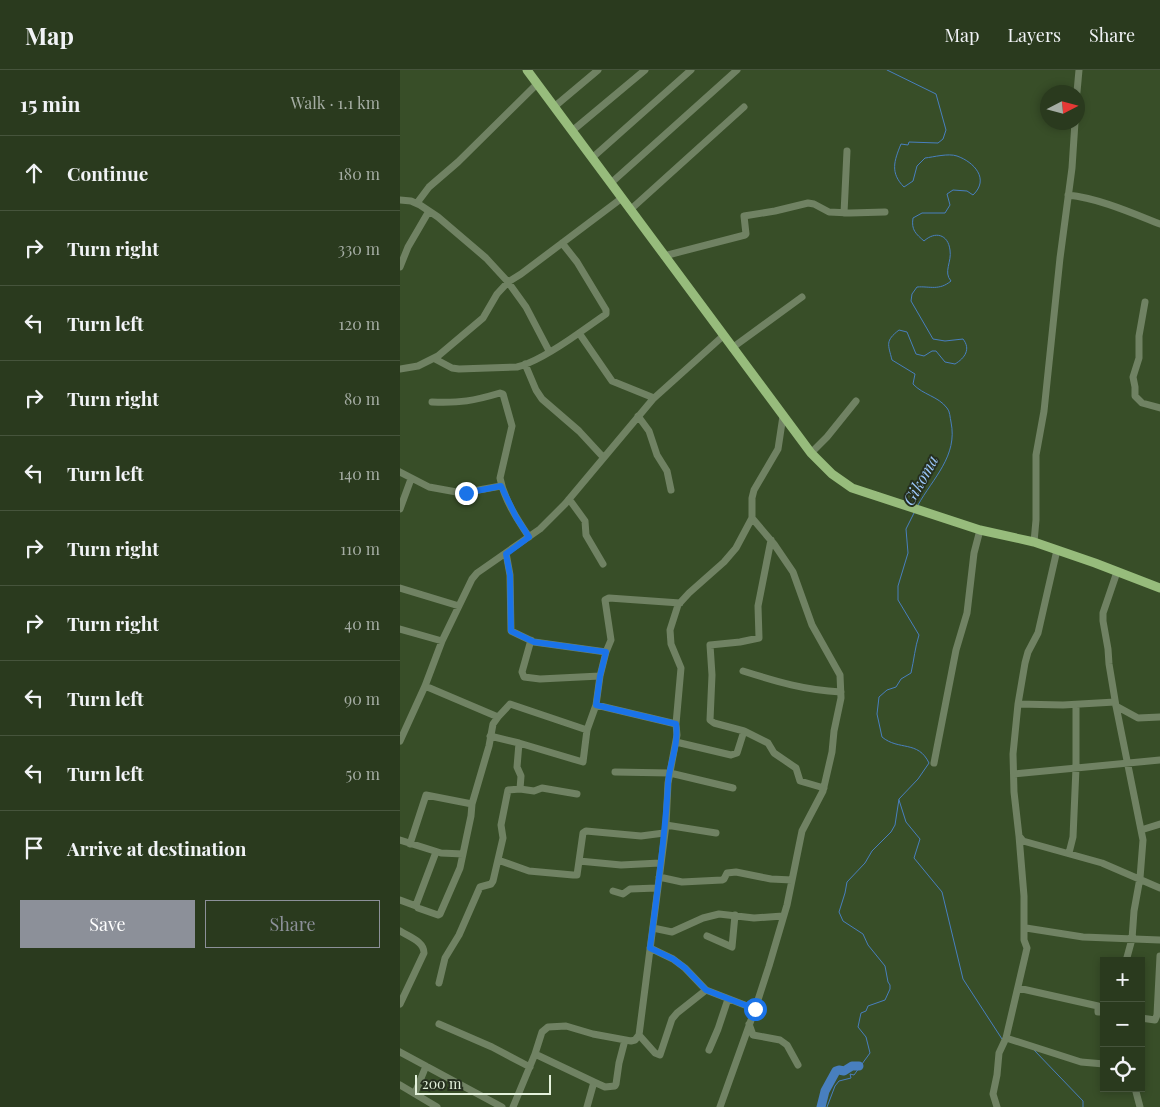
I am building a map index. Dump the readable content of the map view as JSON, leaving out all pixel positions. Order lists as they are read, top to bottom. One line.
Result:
{"water":["Gikoma"],"scale_bar":"200 m","north":"right","page":{"header":"Map","nav":["Map","Layers","Share"],"heading":["15 min","Walk · 1.1 km"],"list":[["Continue","180 m"],["Turn right","330 m"],["Turn left","120 m"],["Turn right","80 m"],["Turn left","140 m"],["Turn right","110 m"],["Turn right","40 m"],["Turn left","90 m"],["Turn left","50 m"],"Arrive at destination"],"buttons":["Save","Share"],"map_buttons":["+","−"],"scale":"200 m"}}
